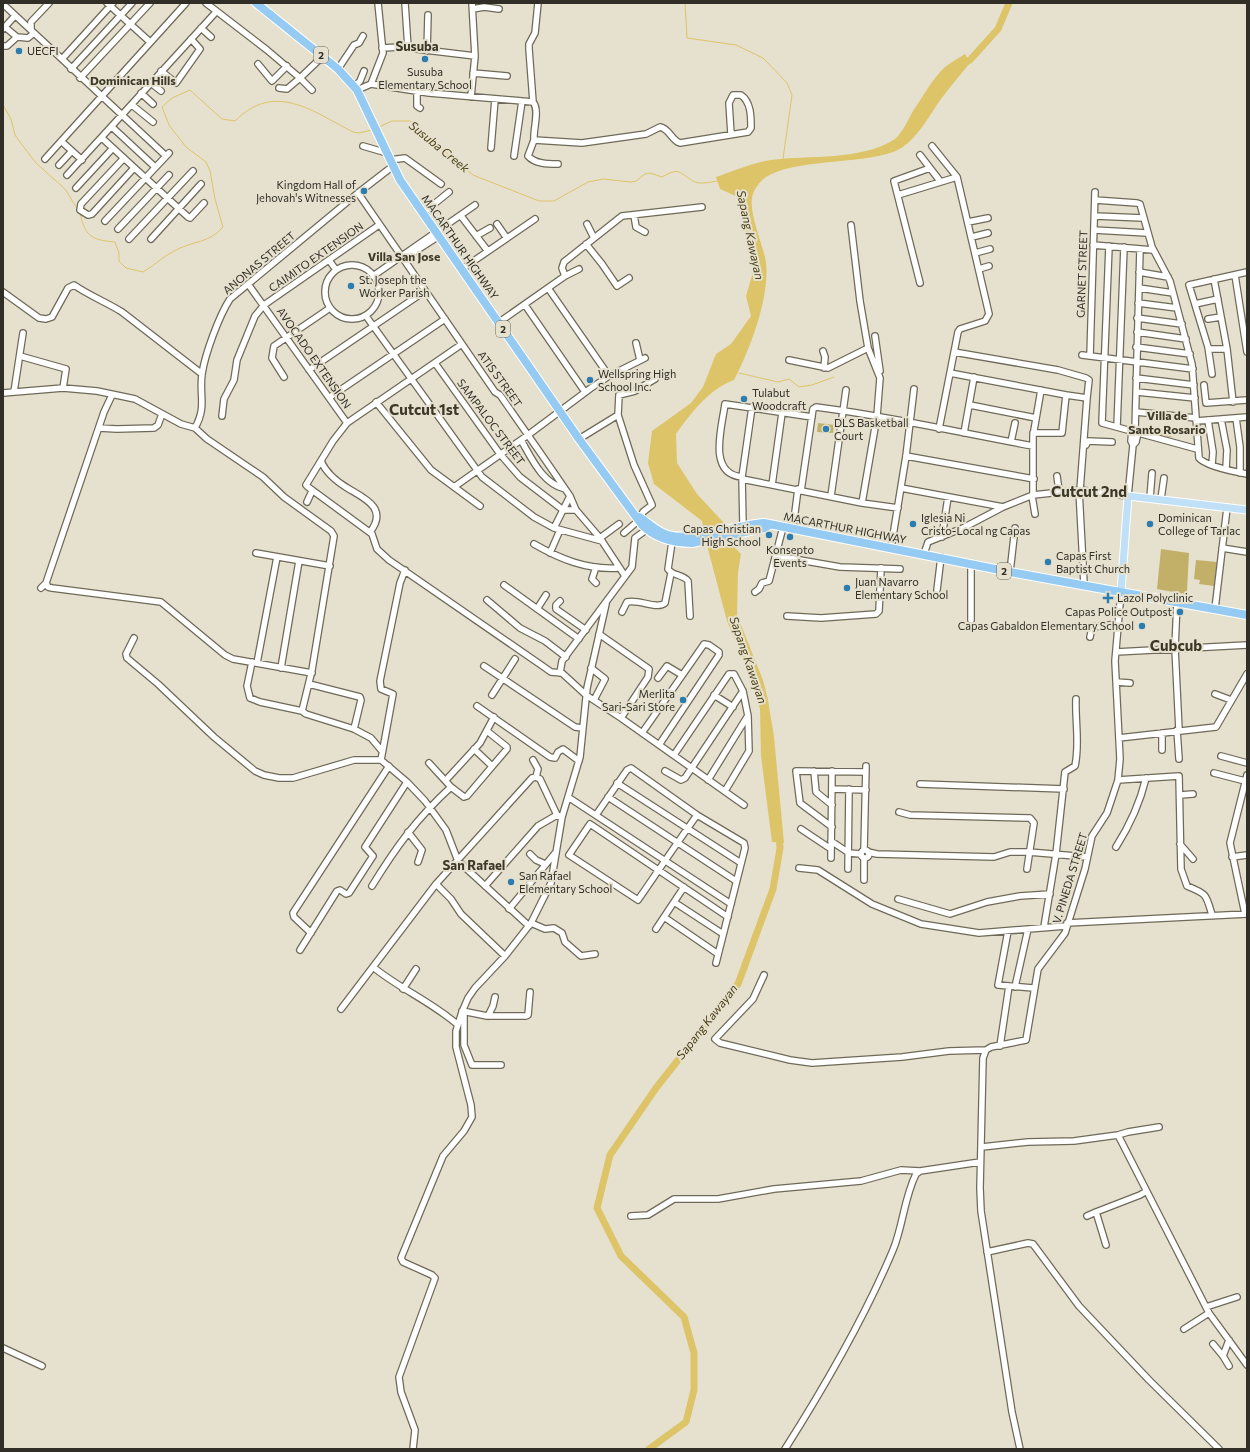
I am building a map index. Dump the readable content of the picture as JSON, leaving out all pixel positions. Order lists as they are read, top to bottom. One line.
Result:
{"streets":{"highway":["2","MACARTHUR HIGHWAY"],"main road":["V. PINEDA STREET"],"street":["CAIMITO EXTENSION","ANONAS STREET","GARNET STREET","AVOCADO EXTENSION","ATIS STREET","SAMPALOC STREET"]},"crossings":[["MACARTHUR HIGHWAY","ANONAS STREET"],["MACARTHUR HIGHWAY","V. PINEDA STREET"],["CAIMITO EXTENSION","AVOCADO EXTENSION"],["CAIMITO EXTENSION","ATIS STREET"],["ANONAS STREET","AVOCADO EXTENSION"],["ANONAS STREET","ATIS STREET"]],"districts":["Susuba","Dominican Hills","Villa San Jose","Cutcut 1st","Villa de Santo Rosario","Cutcut 2nd","Cubcub","San Rafael"],"water":["Susuba Creek","Sapang Kawayan"],"places":{"other":["UECFI","Susuba Elementary School","Kingdom Hall of Jehovah's Witnesses","St. Joseph the Worker Parish","Wellspring High School Inc.","Tulabut Woodcraft","DLS Basketball Court","Iglesia Ni Cristo-Local ng Capas","Dominican College of Tarlac","Capas Christian High School","Konsepto Events","Capas First Baptist Church","Juan Navarro Elementary School","Capas Police Outpost","Capas Gabaldon Elementary School","Merlita Sari-Sari Store","San Rafael Elementary School"],"health":["Lazol Polyclinic"]}}
